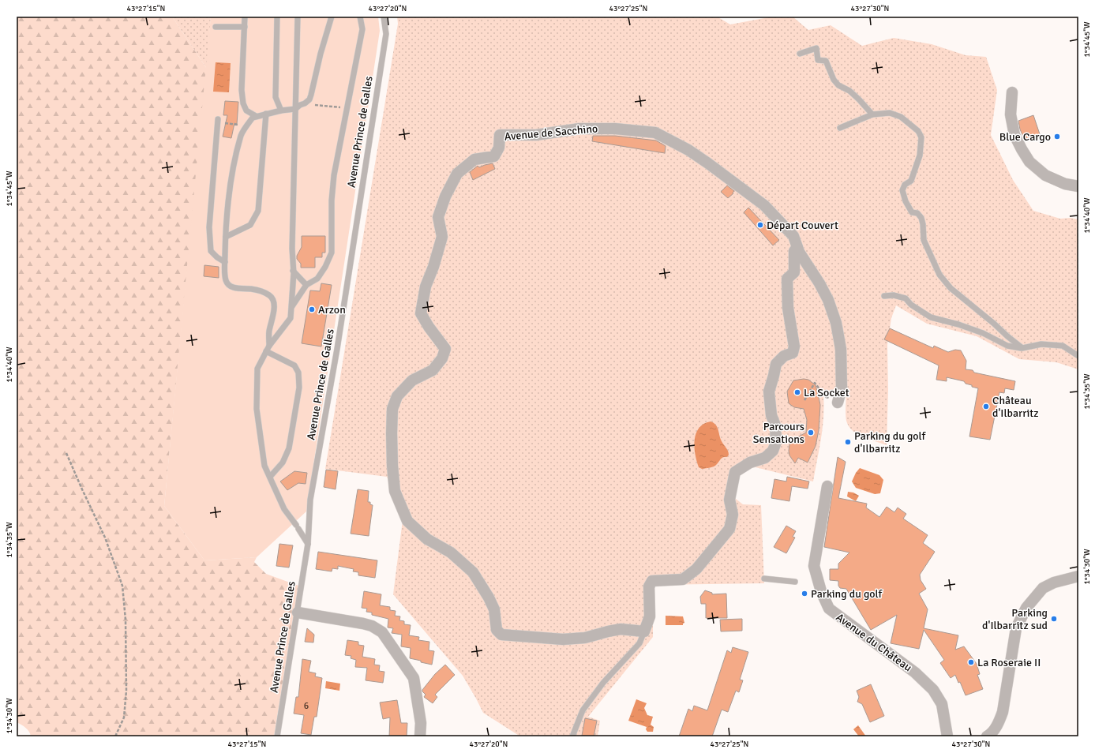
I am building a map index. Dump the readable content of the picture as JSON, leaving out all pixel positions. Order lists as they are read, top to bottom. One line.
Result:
{"streets":{"street":["Avenue de Sacchino","Avenue du Château"],"lane":["Avenue Prince de Galles"]},"places":["Blue Cargo","Départ Couvert","Arzon","La Socket","Château d'Ilbarritz","Parcours Sensations","Parking du golf d'Ilbarritz","Parking du golf","Parking d'Ilbarritz sud","La Roseraie II"],"house_numbers":["6"],"coordinates":["43°27'15\"N","43°27'20\"N","43°27'25\"N","43°27'30\"N","1°34'45\"W","1°34'40\"W","1°34'35\"W","1°34'30\"W"]}
